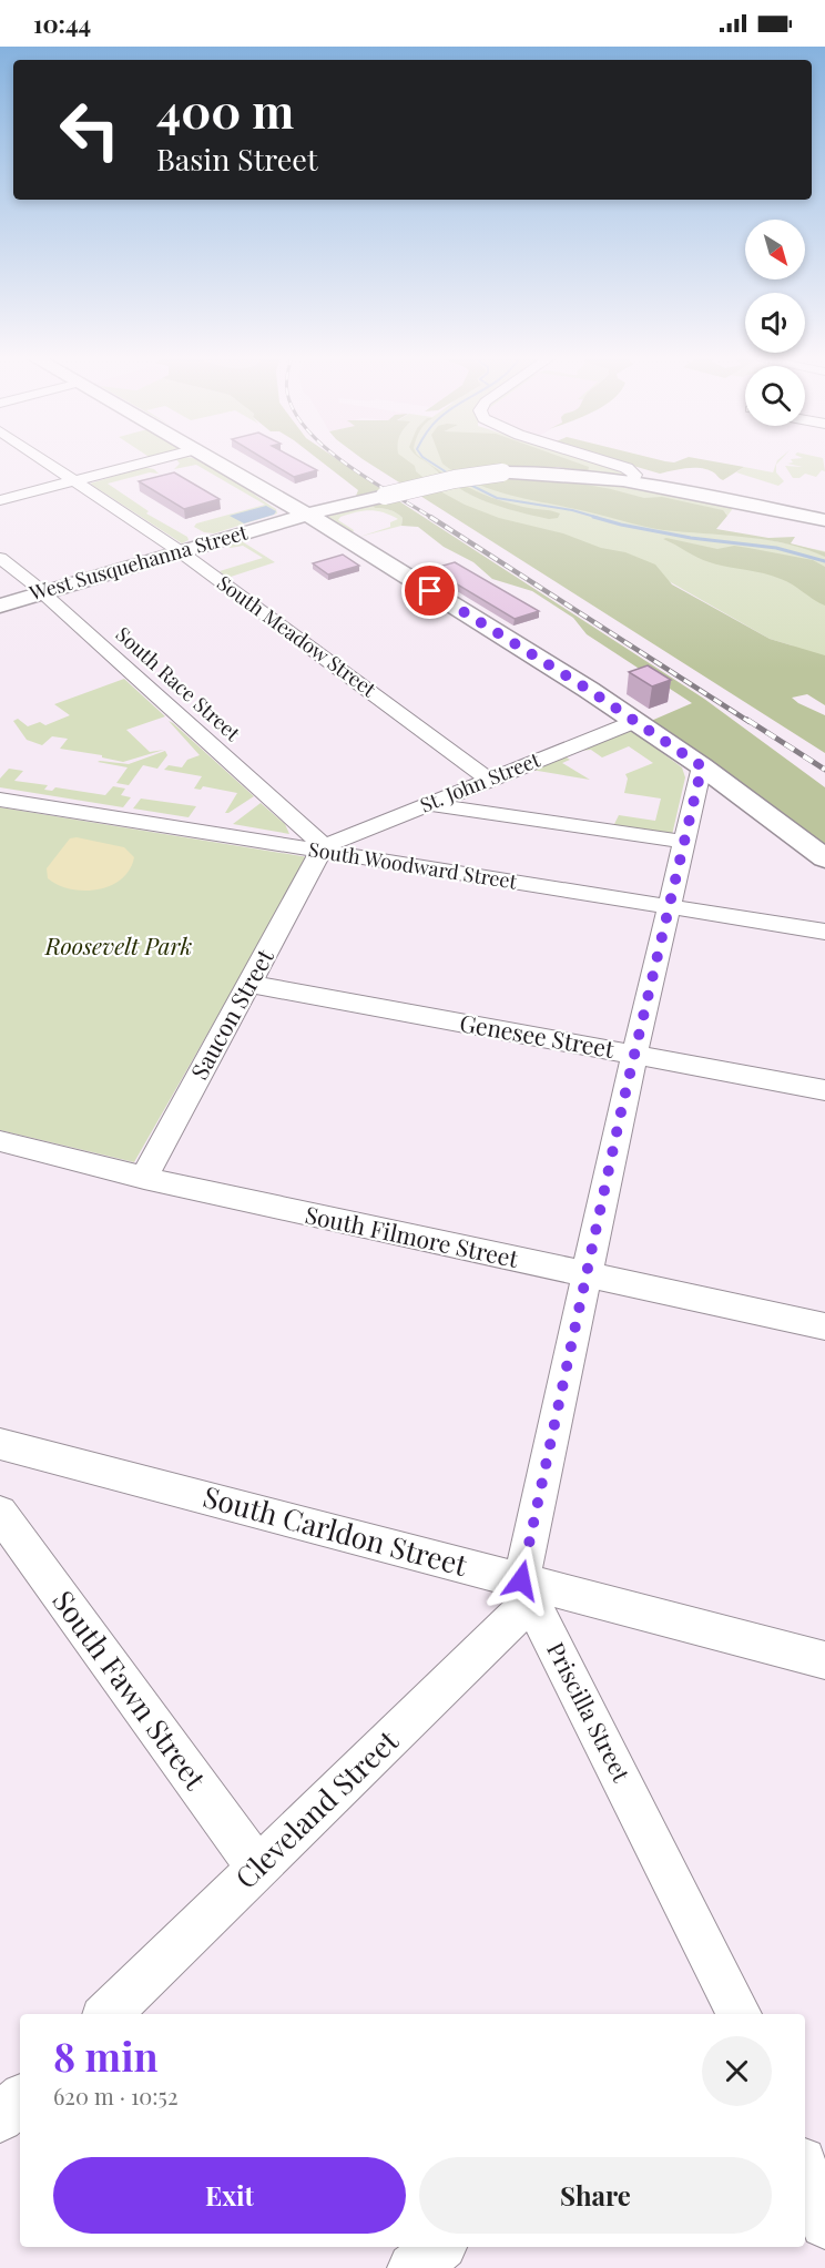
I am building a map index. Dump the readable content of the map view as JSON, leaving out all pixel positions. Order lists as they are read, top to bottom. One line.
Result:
{"streets":{"main road":["West Susquehanna Street"],"street":["South Meadow Street","South Race Street","St. John Street","South Woodward Street","Saucon Street","Genesee Street","South Filmore Street","South Carldon Street","South Fawn Street","Priscilla Street","Cleveland Street"]},"crossings":[["West Susquehanna Street","South Meadow Street"],["West Susquehanna Street","South Race Street"],["South Meadow Street","St. John Street"],["South Race Street","St. John Street"],["South Race Street","South Woodward Street"],["South Race Street","Saucon Street"],["St. John Street","South Woodward Street"],["St. John Street","Saucon Street"],["South Woodward Street","Saucon Street"],["Saucon Street","Genesee Street"],["Saucon Street","South Filmore Street"],["South Carldon Street","Priscilla Street"],["South Carldon Street","Cleveland Street"],["South Fawn Street","Cleveland Street"],["Priscilla Street","Cleveland Street"]],"parks":["Roosevelt Park"],"north":"bottom right","page":{"status":"10:44","turn":["400 m","Basin Street"],"heading":["8 min","620 m · 10:52"],"buttons":["Exit","Share"]}}
